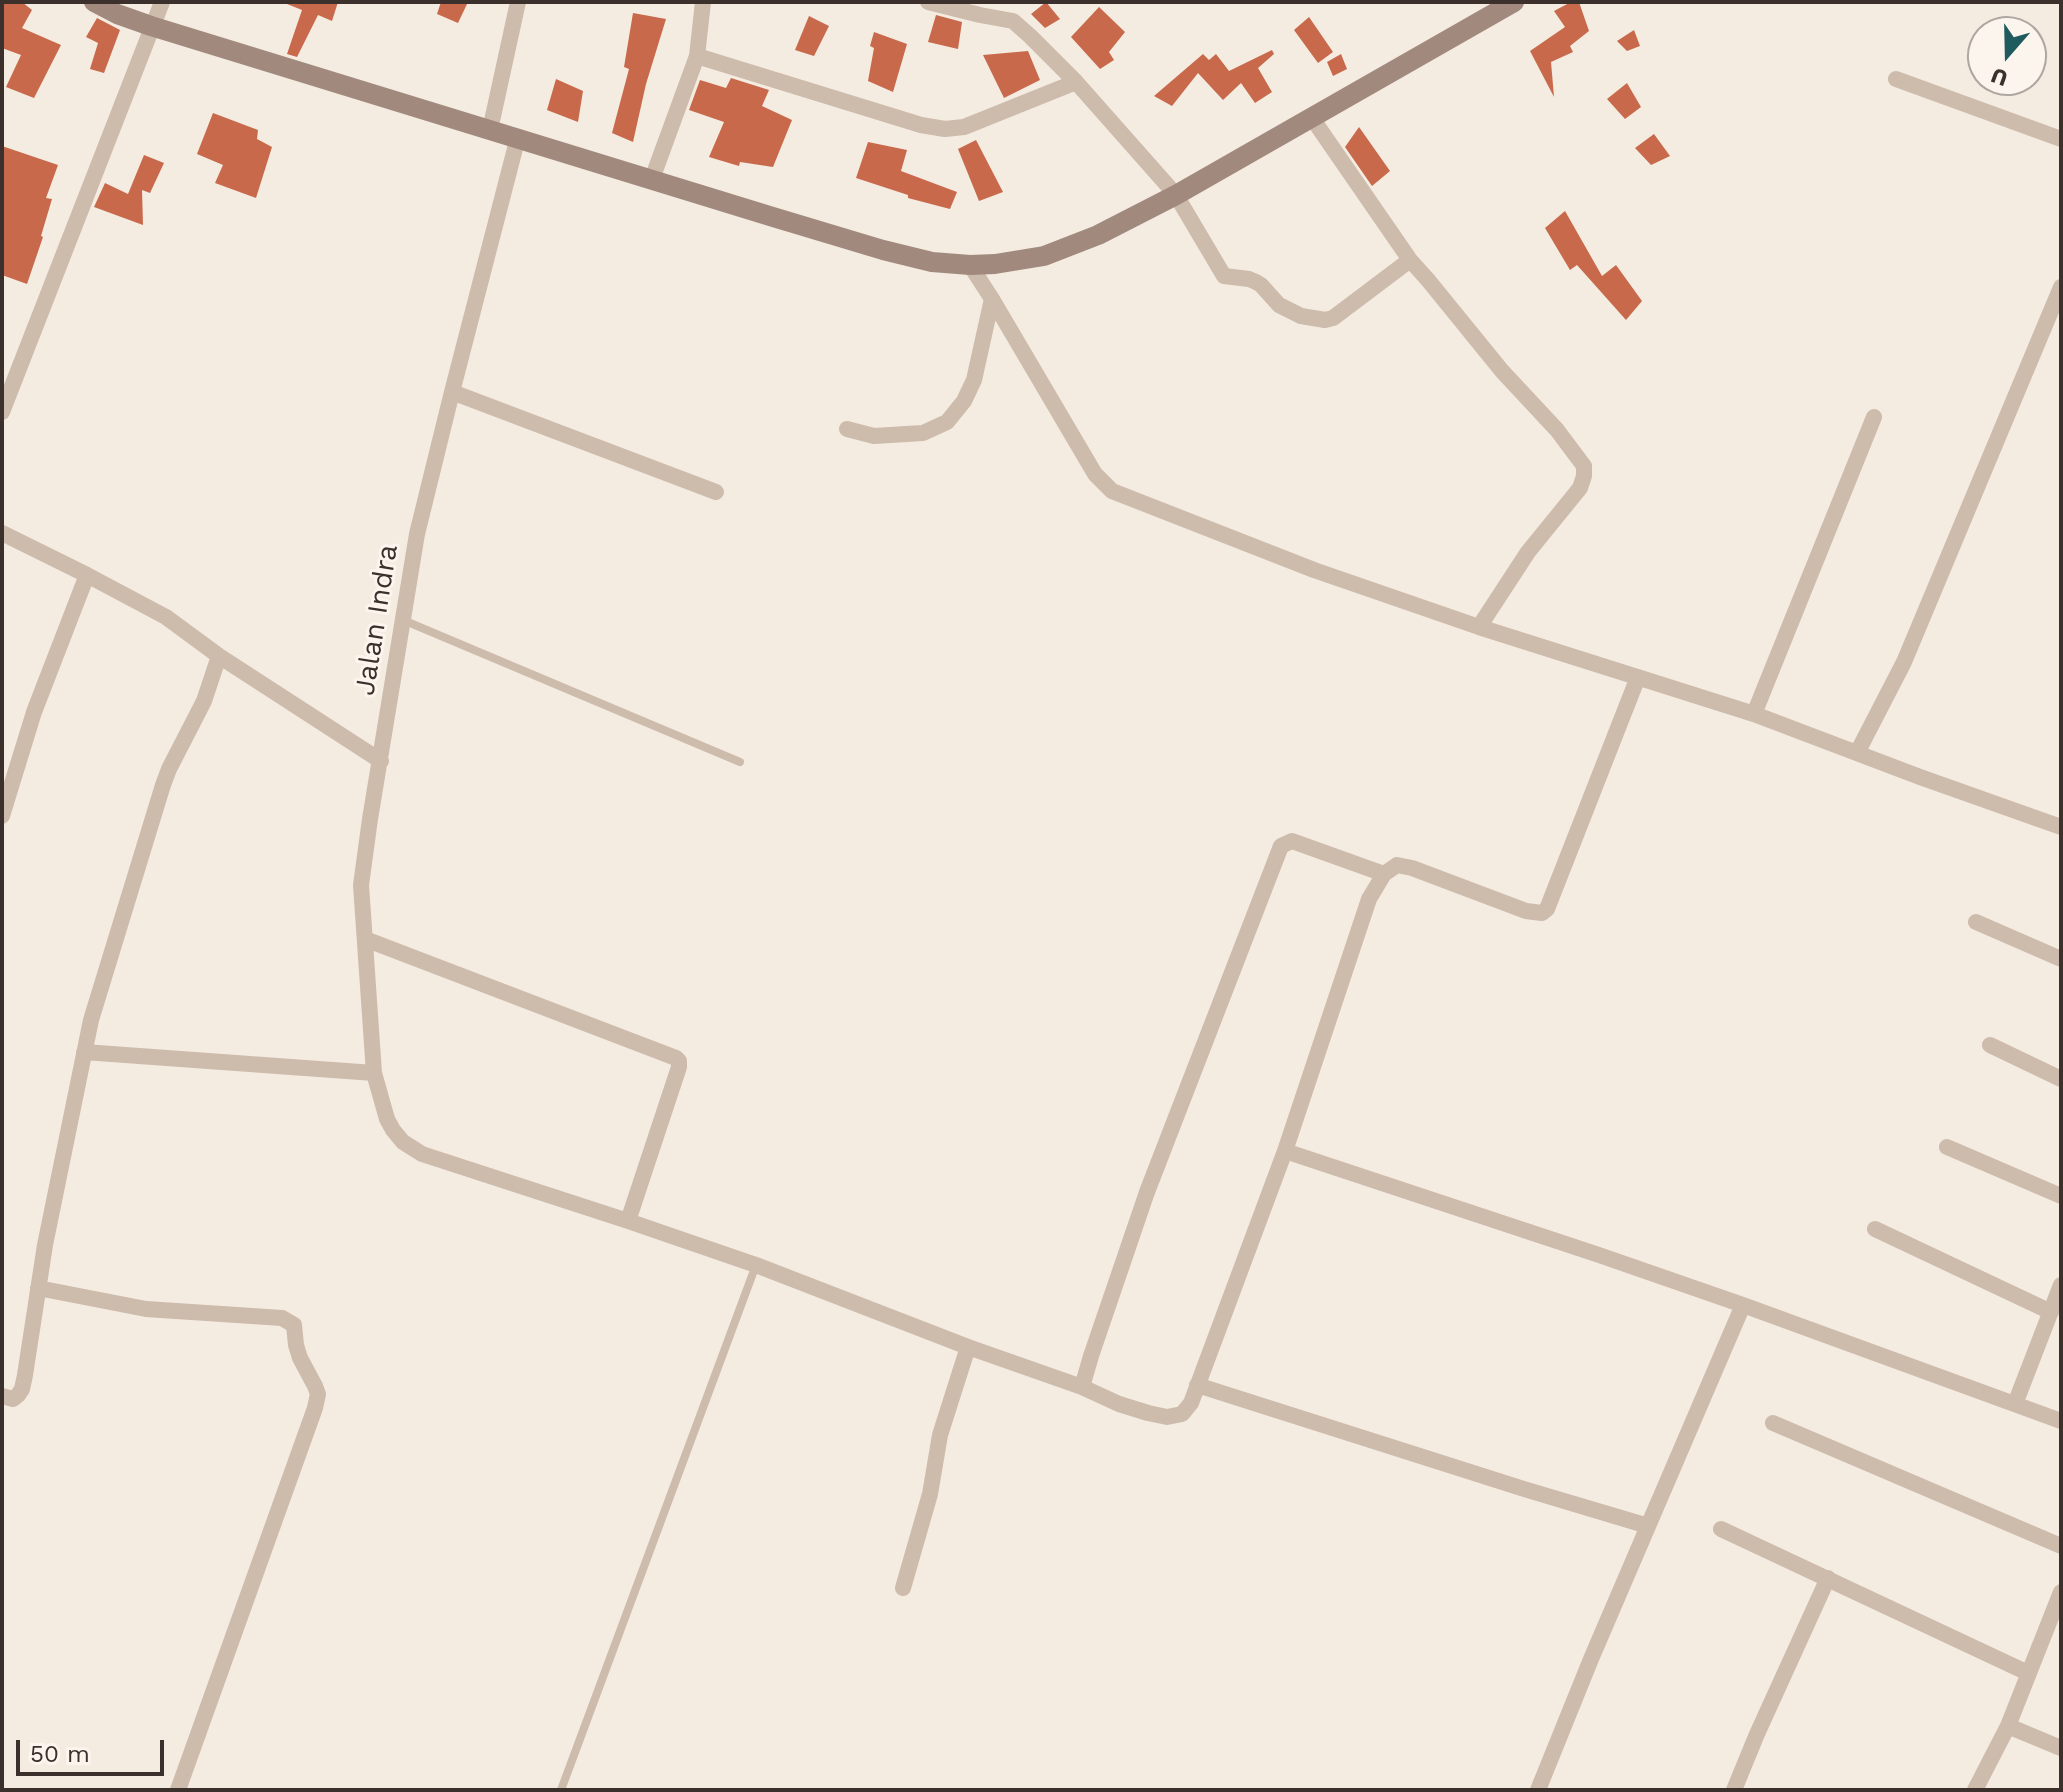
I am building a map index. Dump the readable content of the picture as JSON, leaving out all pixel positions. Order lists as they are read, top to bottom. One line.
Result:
{"streets":{"street":["Jalan Indra"]},"scale_bar":"50 m","north":"bottom"}
